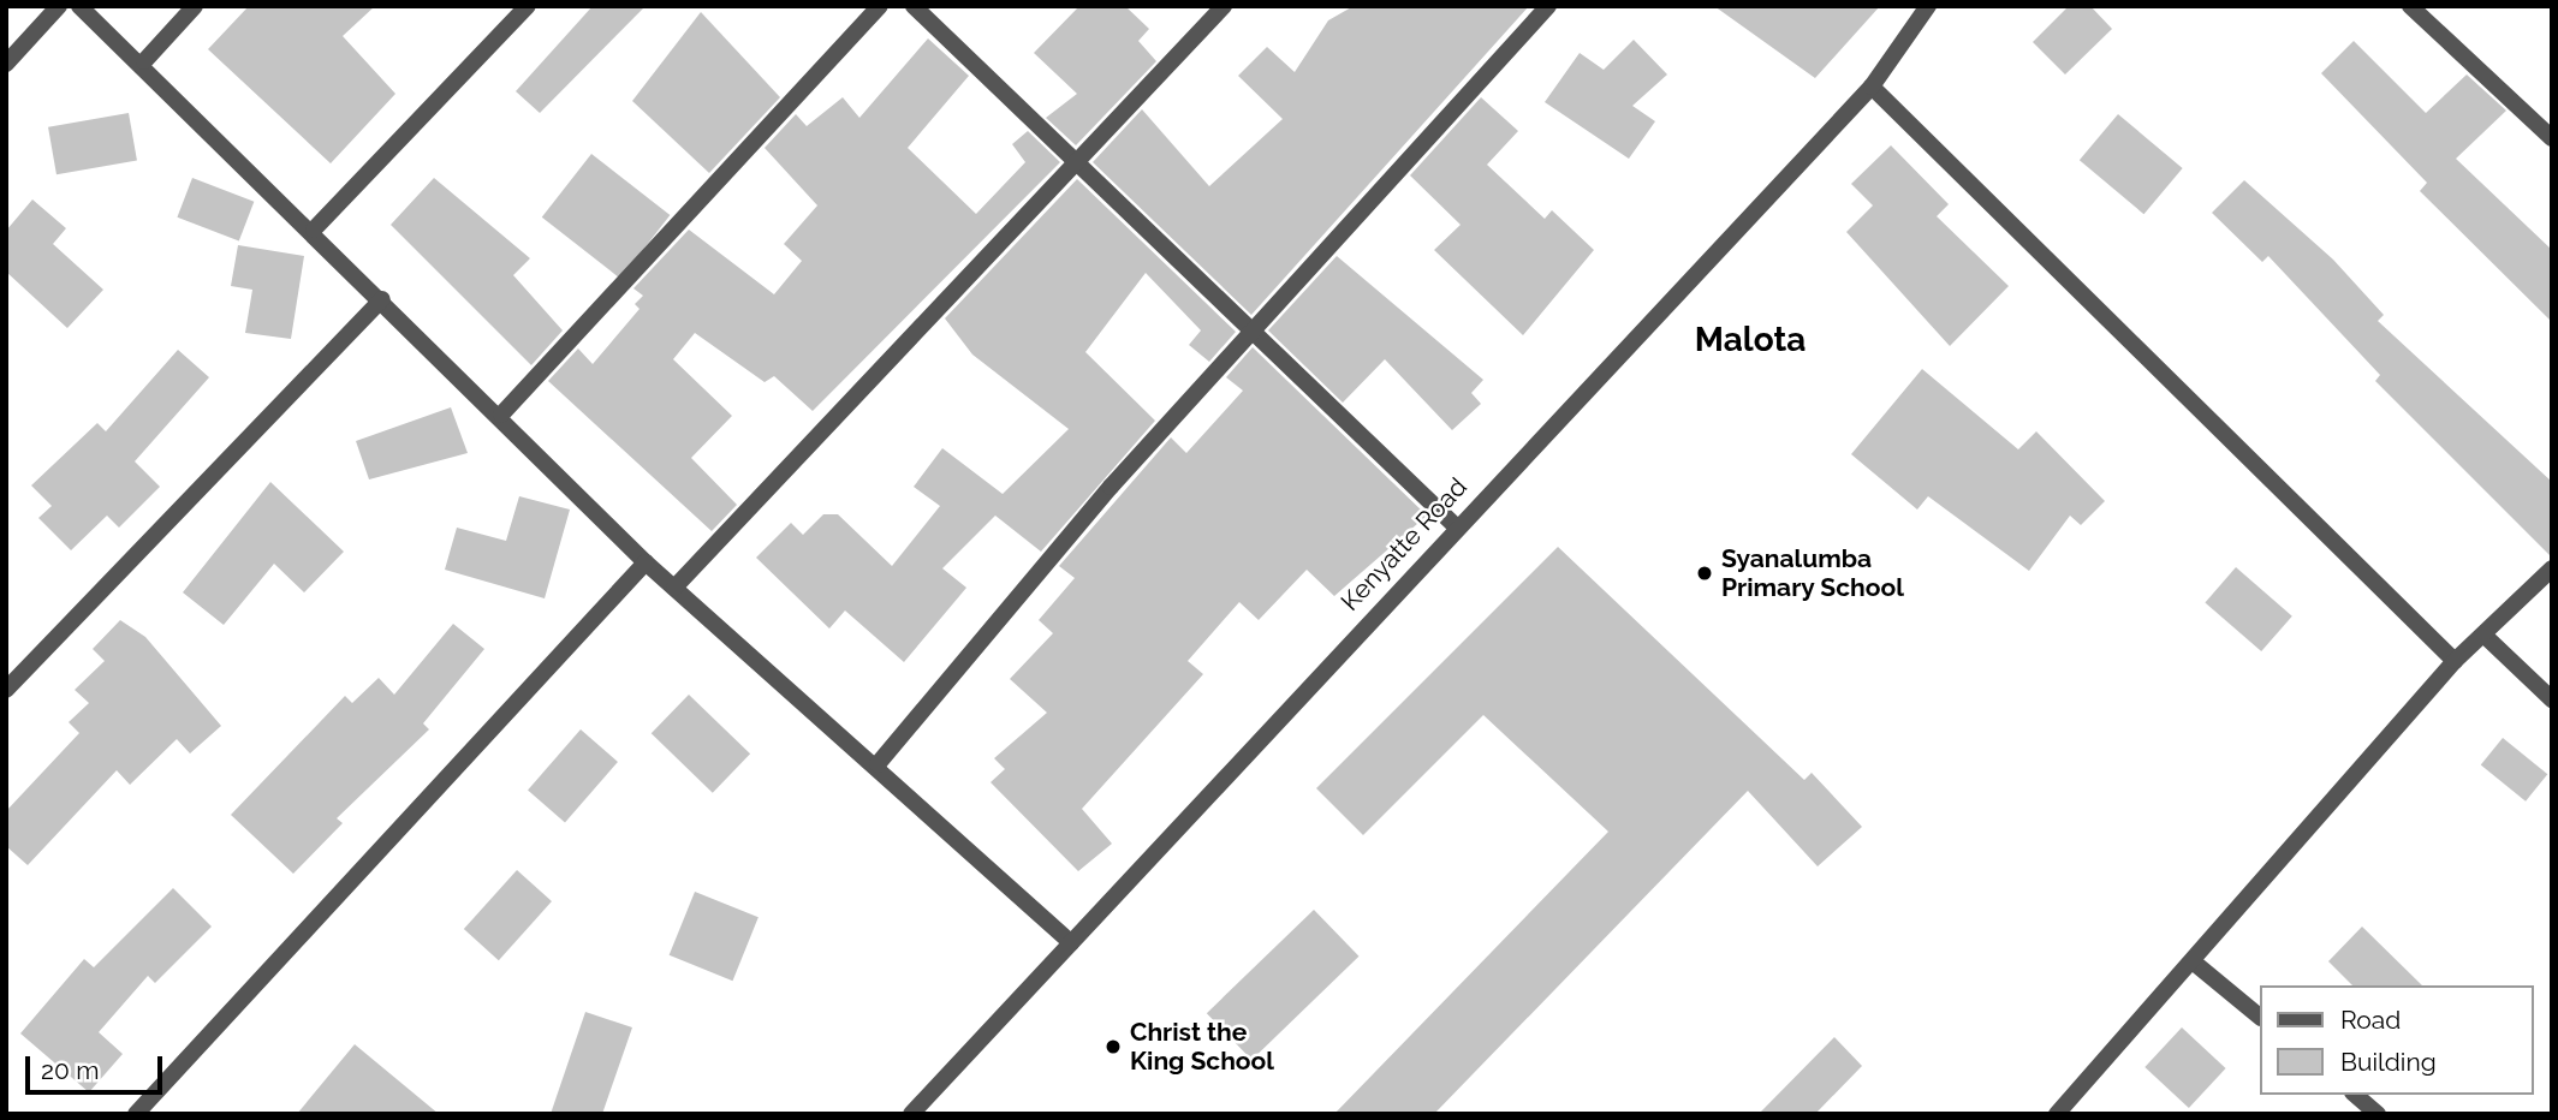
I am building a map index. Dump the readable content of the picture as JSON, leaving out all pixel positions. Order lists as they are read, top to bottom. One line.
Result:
{"streets":{"street":["Kenyatte Road"]},"districts":["Malota"],"places":["Syanalumba Primary School","Christ the King School"],"legend":["Road","Building"],"scale_bar":"20 m"}
